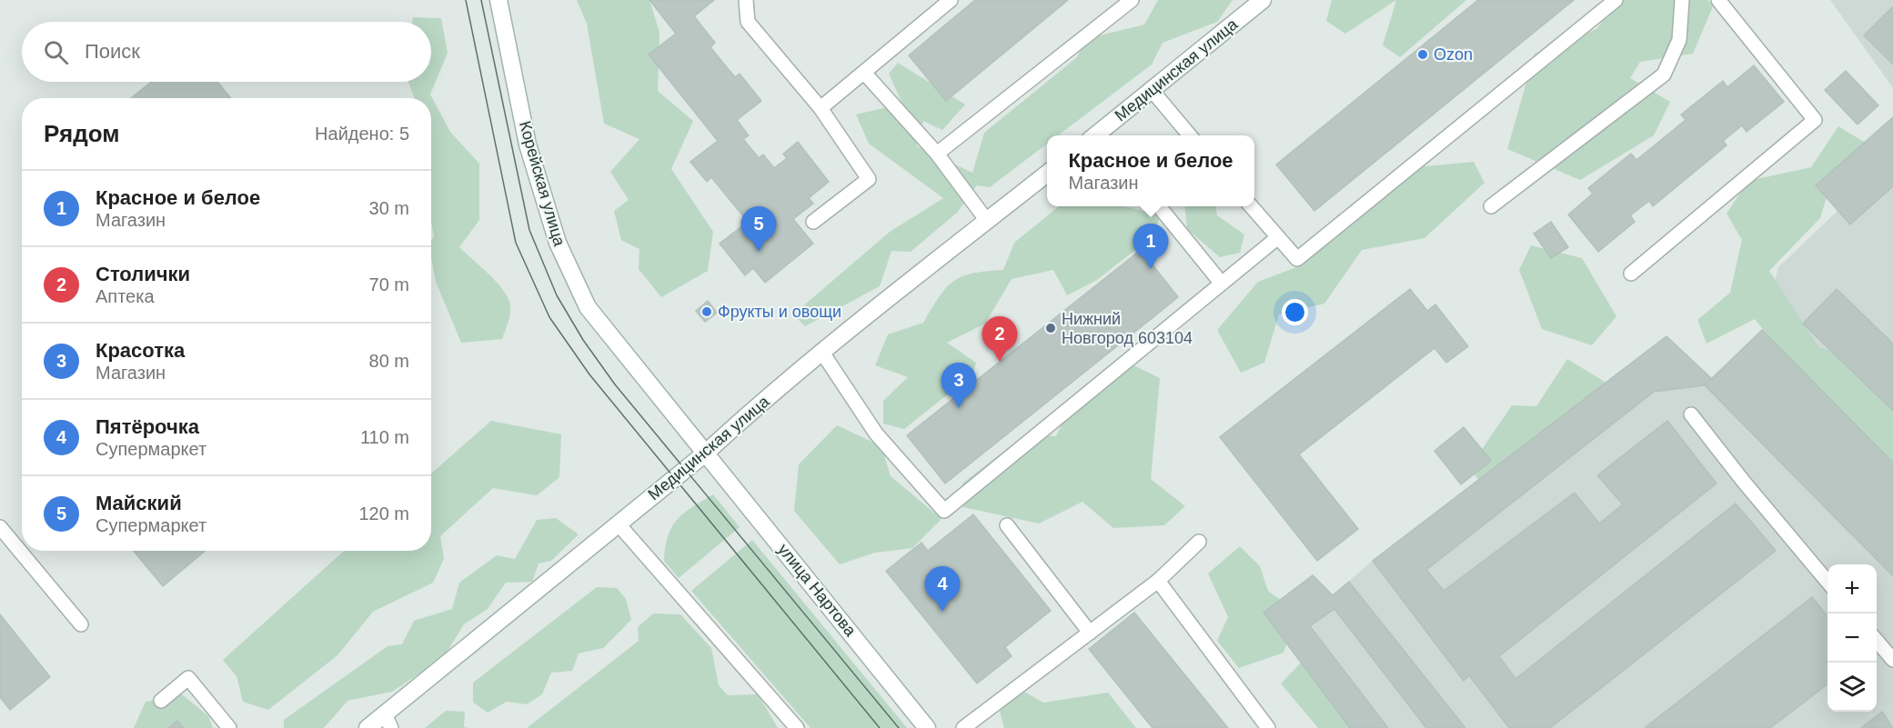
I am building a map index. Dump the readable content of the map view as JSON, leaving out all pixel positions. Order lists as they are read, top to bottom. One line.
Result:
{"streets":{"street":["Медицинская улица","Корейская улица","улица Нартова"]},"crossings":[["Медицинская улица","Корейская улица"],["Медицинская улица","улица Нартова"],["Корейская улица","улица Нартова"]],"places":["Ozon","Фрукты и овощи","Нижний Новгород 603104"],"page":{"search":"Поиск","heading":["Рядом","Найдено: 5"],"popup":["Красное и белое","Магазин"],"list":[{"mark":"1","name":"Красное и белое","note":"Магазин","value":"30 m"},{"mark":"2","name":"Столички","note":"Аптека","value":"70 m"},{"mark":"3","name":"Красотка","note":"Магазин","value":"80 m"},{"mark":"4","name":"Пятёрочка","note":"Супермаркет","value":"110 m"},{"mark":"5","name":"Майский","note":"Супермаркет","value":"120 m"}],"pins":["5","1","2","3","4"],"map_buttons":["+","−"]}}
